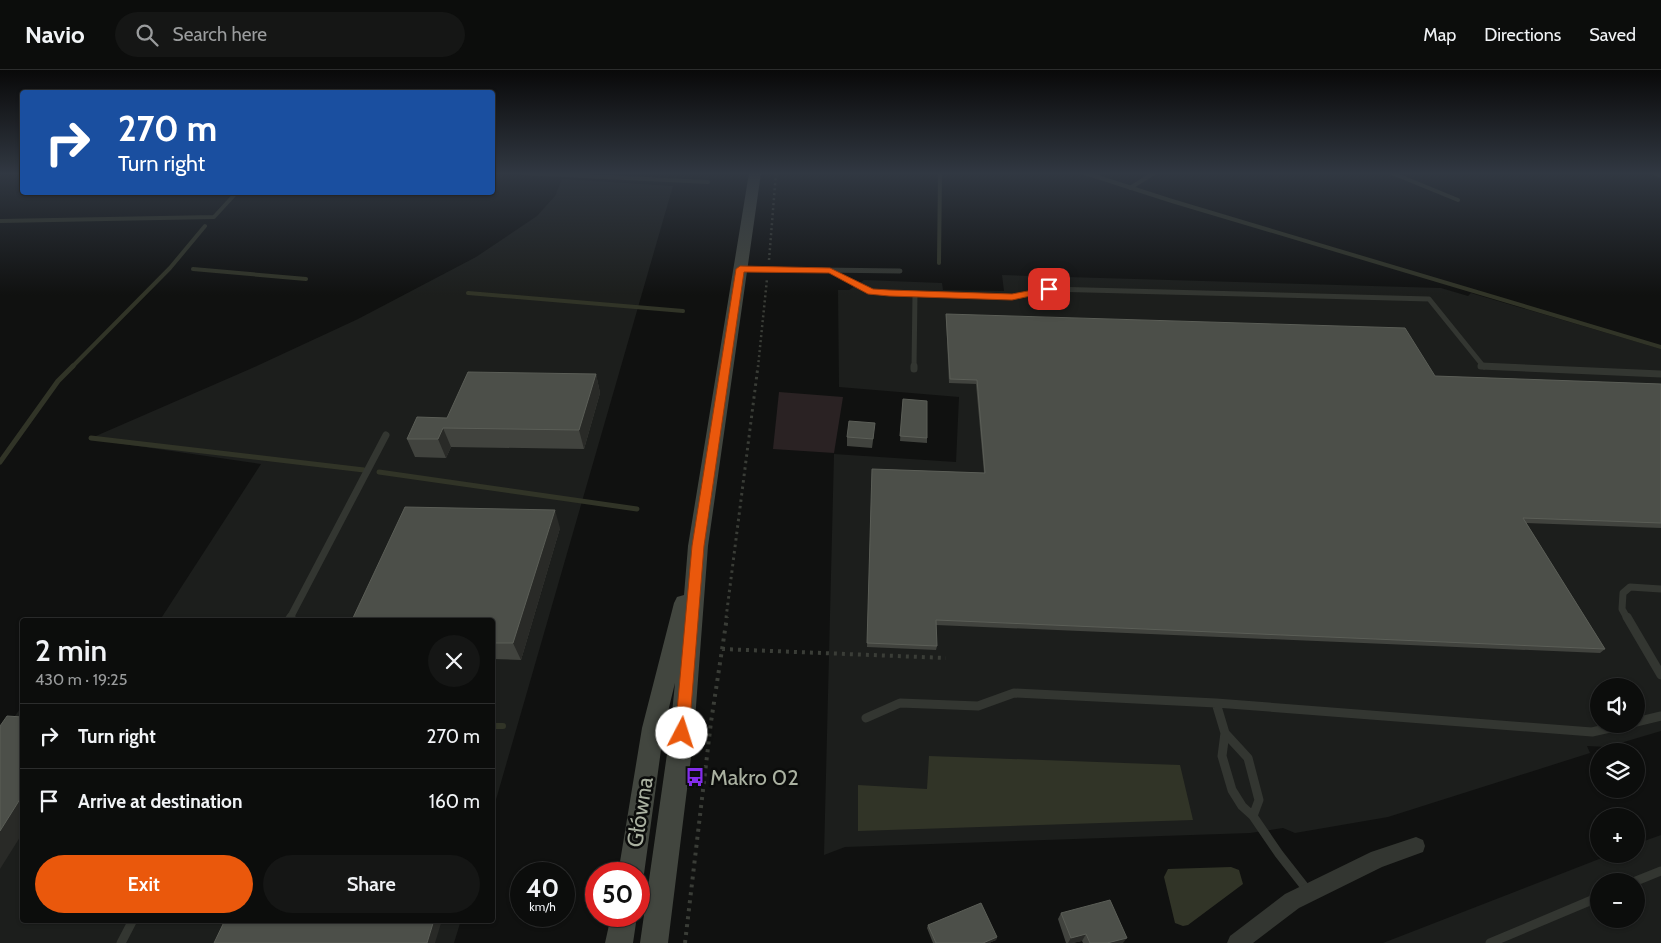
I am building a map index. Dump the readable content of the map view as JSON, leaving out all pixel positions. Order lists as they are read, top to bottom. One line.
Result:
{"streets":{"main road":["Główna"]},"places":{"bus stop":["Makro 02"]},"page":{"header":"Navio","search":"Search here","nav":["Map","Directions","Saved"],"turn":["270 m","Turn right"],"heading":["2 min","430 m · 19:25"],"map_buttons":["+","−"],"list":[{"name":"Turn right","value":"270 m"},{"name":"Arrive at destination","value":"160 m"}],"buttons":["Exit","Share"],"speed":"40 km/h","limit":"50"}}
